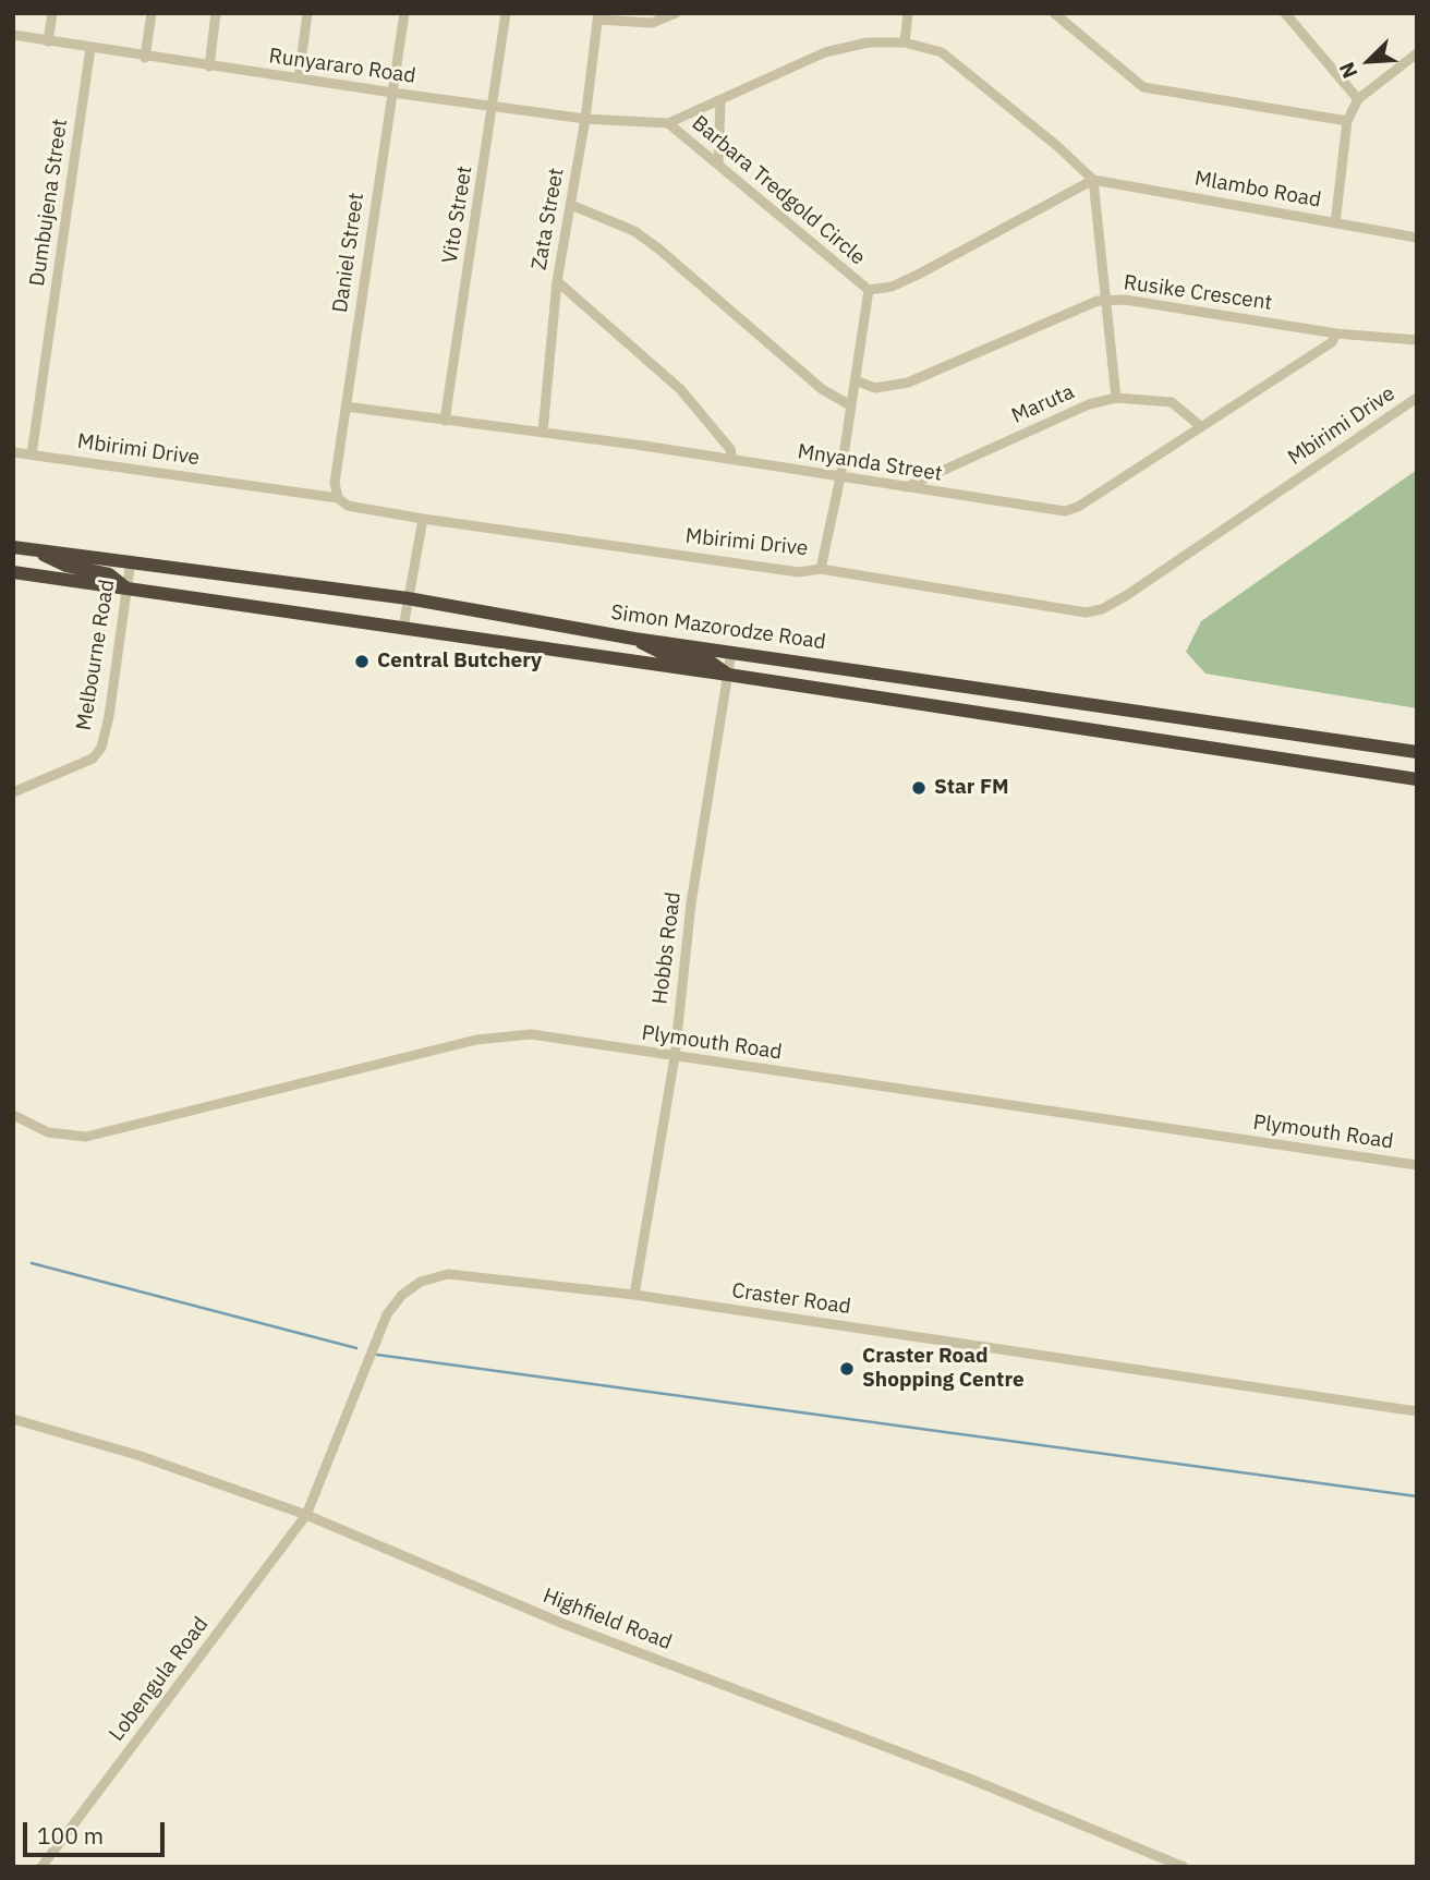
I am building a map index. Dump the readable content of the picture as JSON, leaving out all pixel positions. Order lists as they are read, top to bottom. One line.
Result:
{"streets":{"highway":["Simon Mazorodze Road"],"street":["Runyararo Road","Mlambo Road","Barbara Tredgold Circle","Dumbujena Street","Vito Street","Zata Street","Daniel Street","Rusike Crescent","Maruta","Mbirimi Drive","Mnyanda Street","Melbourne Road","Hobbs Road","Plymouth Road","Craster Road","Highfield Road","Lobengula Road"]},"crossings":[["Runyararo Road","Barbara Tredgold Circle"],["Runyararo Road","Dumbujena Street"],["Runyararo Road","Vito Street"],["Runyararo Road","Zata Street"],["Runyararo Road","Daniel Street"],["Mlambo Road","Barbara Tredgold Circle"],["Dumbujena Street","Mbirimi Drive"],["Vito Street","Mnyanda Street"],["Zata Street","Mnyanda Street"],["Daniel Street","Mbirimi Drive"],["Daniel Street","Mnyanda Street"],["Rusike Crescent","Mnyanda Street"],["Maruta","Mnyanda Street"],["Simon Mazorodze Road","Melbourne Road"],["Simon Mazorodze Road","Hobbs Road"],["Hobbs Road","Plymouth Road"],["Hobbs Road","Craster Road"],["Craster Road","Highfield Road"],["Craster Road","Lobengula Road"],["Highfield Road","Lobengula Road"]],"places":["Central Butchery","Star FM","Craster Road Shopping Centre"],"scale_bar":"100 m","north":"bottom left"}
